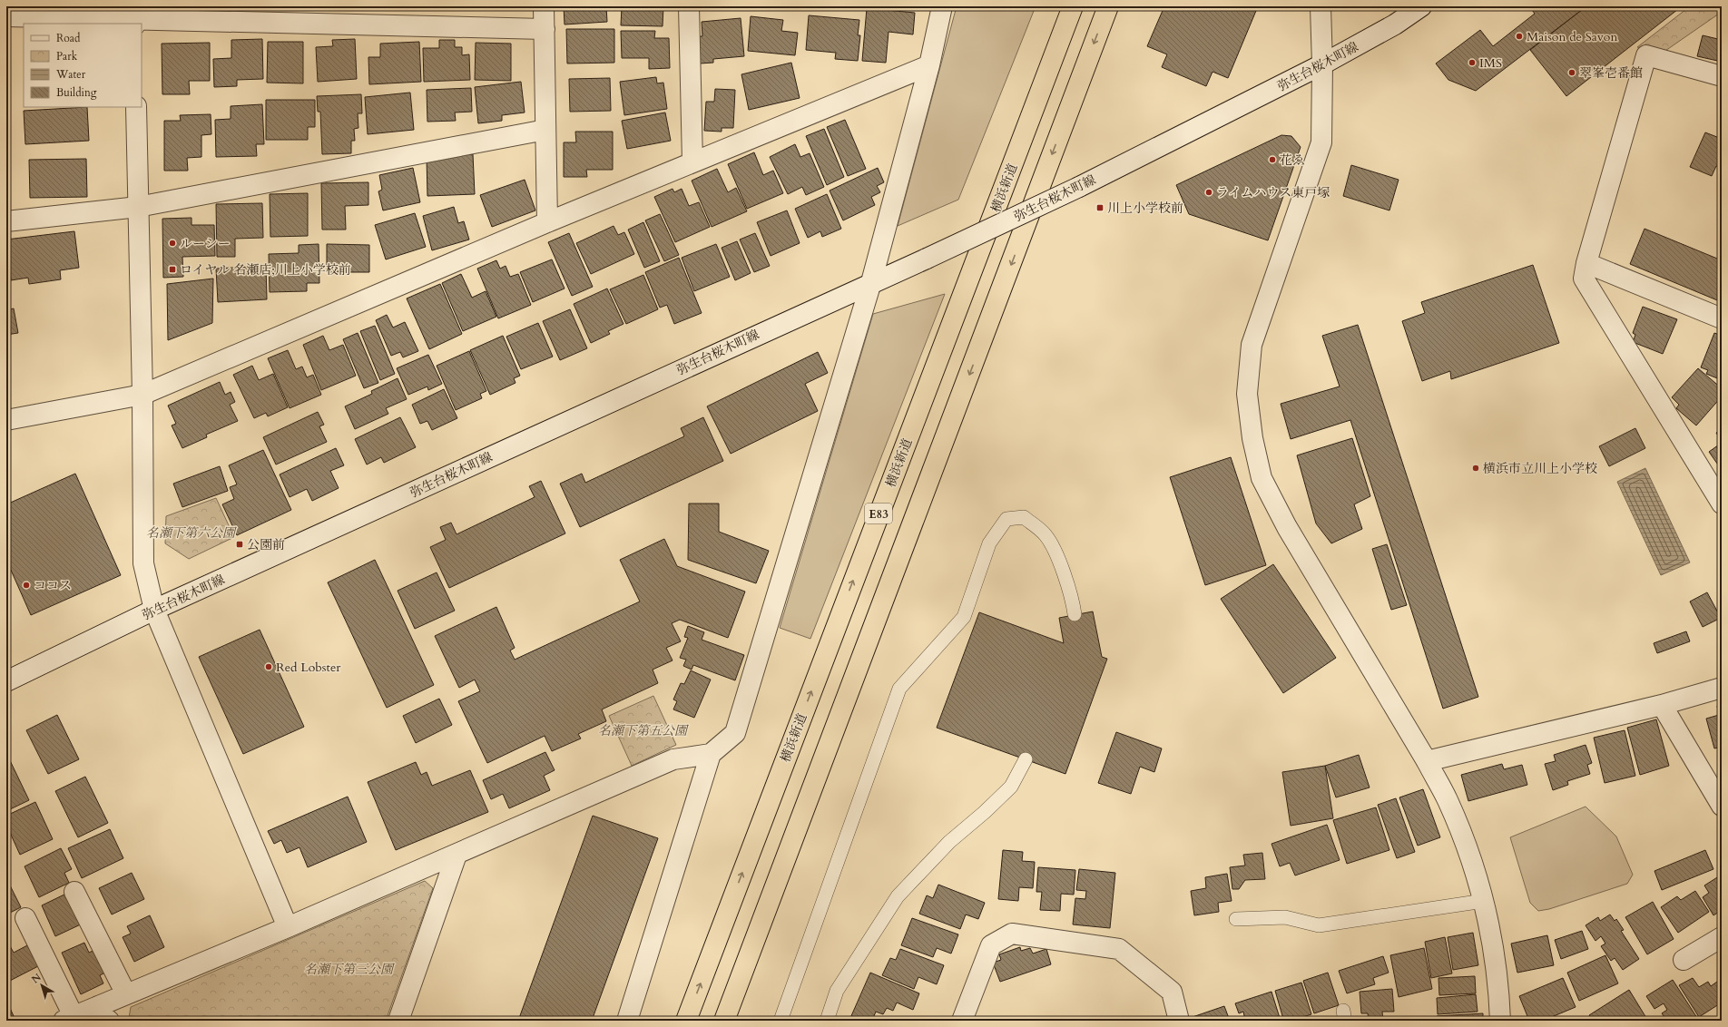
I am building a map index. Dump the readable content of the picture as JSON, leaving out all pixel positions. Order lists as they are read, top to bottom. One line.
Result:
{"streets":{"highway":["横浜新道","E83"],"street":["弥生台桜木町線"]},"parks":["名瀬下第六公園","名瀬下第五公園","名瀬下第三公園"],"places":{"other":["Maison de Savon","IMS","翠峯壱番館","花ゑ","ライムハウス東戸塚","ルーシー","横浜市立川上小学校","ココス","Red Lobster"],"transit":["川上小学校前","ロイヤル 名瀬店;川上小学校前","公園前"]},"legend":["Road","Park","Water","Building"],"north":"top left"}
